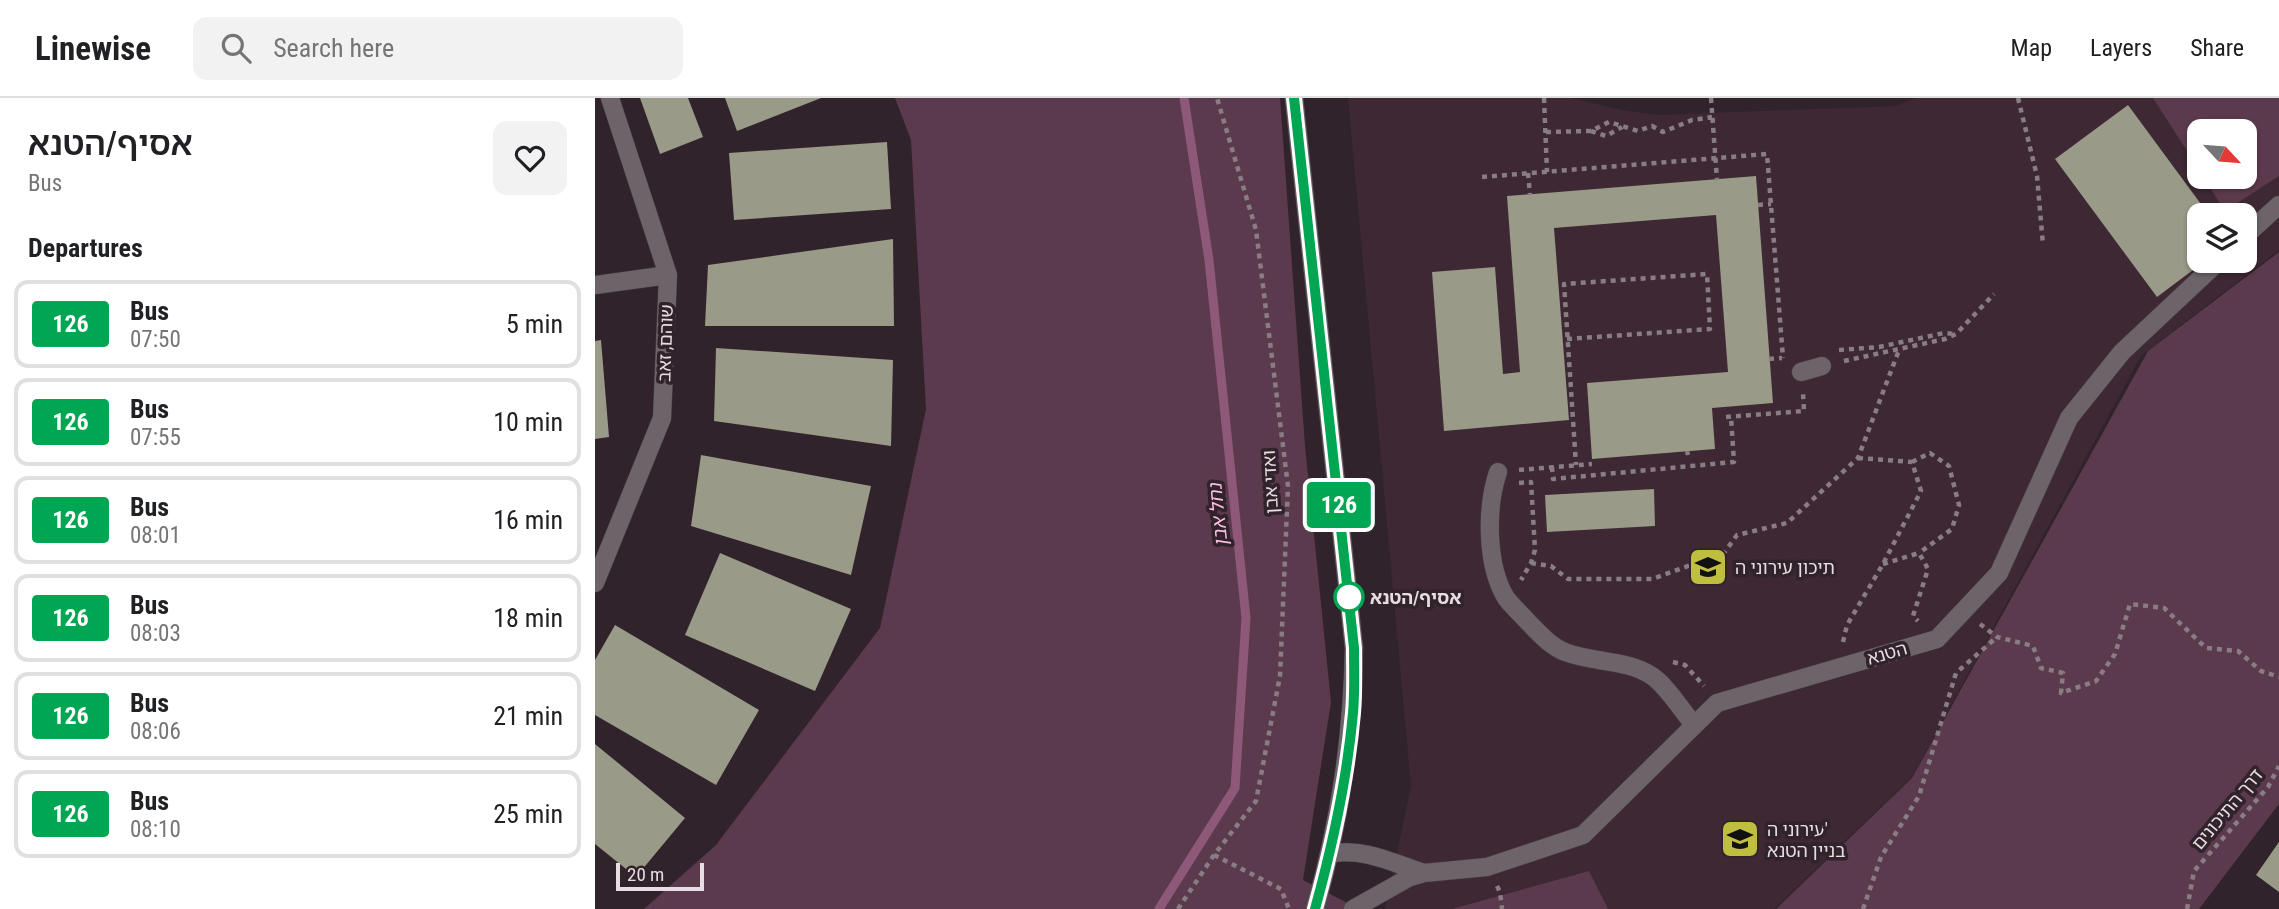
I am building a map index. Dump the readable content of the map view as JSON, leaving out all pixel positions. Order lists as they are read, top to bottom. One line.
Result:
{"streets":{"street":["שוהם, זאב","הטנא"],"path":["ואדי אבן","דרך התיכונים"]},"water":["נחל אבן"],"places":{"school or university":["תיכון עירוני ה","עירוני ה' בניין הטנא"],"other":["אסיף/הטנא"]},"lines":["bus line 126"],"scale_bar":"20 m","north":"bottom right","page":{"header":"Linewise","search":"Search here","nav":["Map","Layers","Share"],"heading":[["אסיף/הטנא","Bus"],"Departures"],"on_map":"126","list":[{"mark":"126","name":"Bus","note":"07:50","value":"5 min"},{"mark":"126","name":"Bus","note":"07:55","value":"10 min"},{"mark":"126","name":"Bus","note":"08:01","value":"16 min"},{"mark":"126","name":"Bus","note":"08:03","value":"18 min"},{"mark":"126","name":"Bus","note":"08:06","value":"21 min"},{"mark":"126","name":"Bus","note":"08:10","value":"25 min"}],"scale":"20 m"}}
